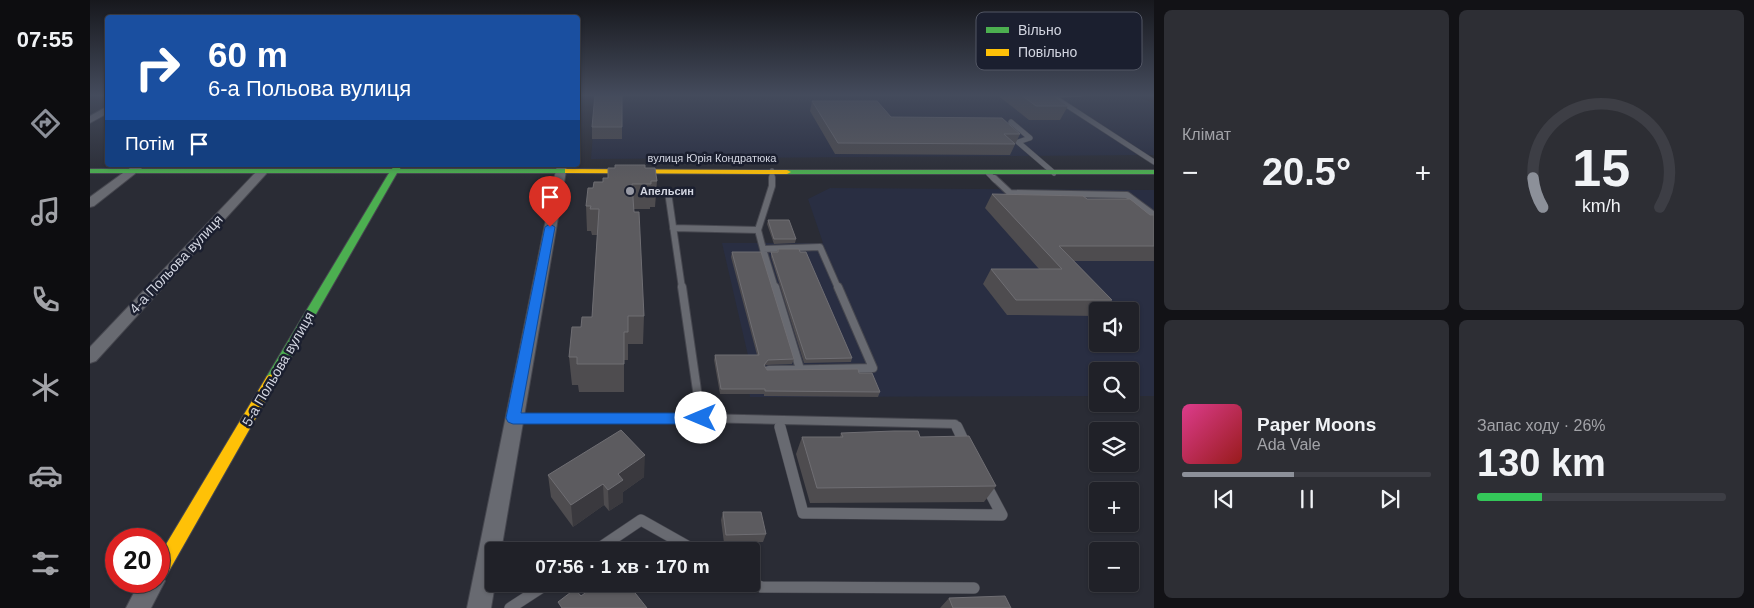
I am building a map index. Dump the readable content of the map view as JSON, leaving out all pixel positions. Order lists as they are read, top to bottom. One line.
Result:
{"streets":{"street":["вулиця Юрія Кондратюка","4-а Польова вулиця","5-а Польова вулиця"]},"crossings":[["вулиця Юрія Кондратюка","4-а Польова вулиця"],["вулиця Юрія Кондратюка","5-а Польова вулиця"]],"places":["Апельсин"],"legend":["Вільно","Повільно"],"page":{"tabs":"07:55","tile":["Клімат",["Запас ходу · 26%","130 km"]],"turn":["60 m","6-а Польова вулиця"],"then":"Потім","heat":["−","20.5°","+"],"map_buttons":["+","−"],"song":["Paper Moons","Ada Vale"],"limit":"20","trip":"07:56 · 1 хв · 170 m","gauge":["15","km/h"]}}
